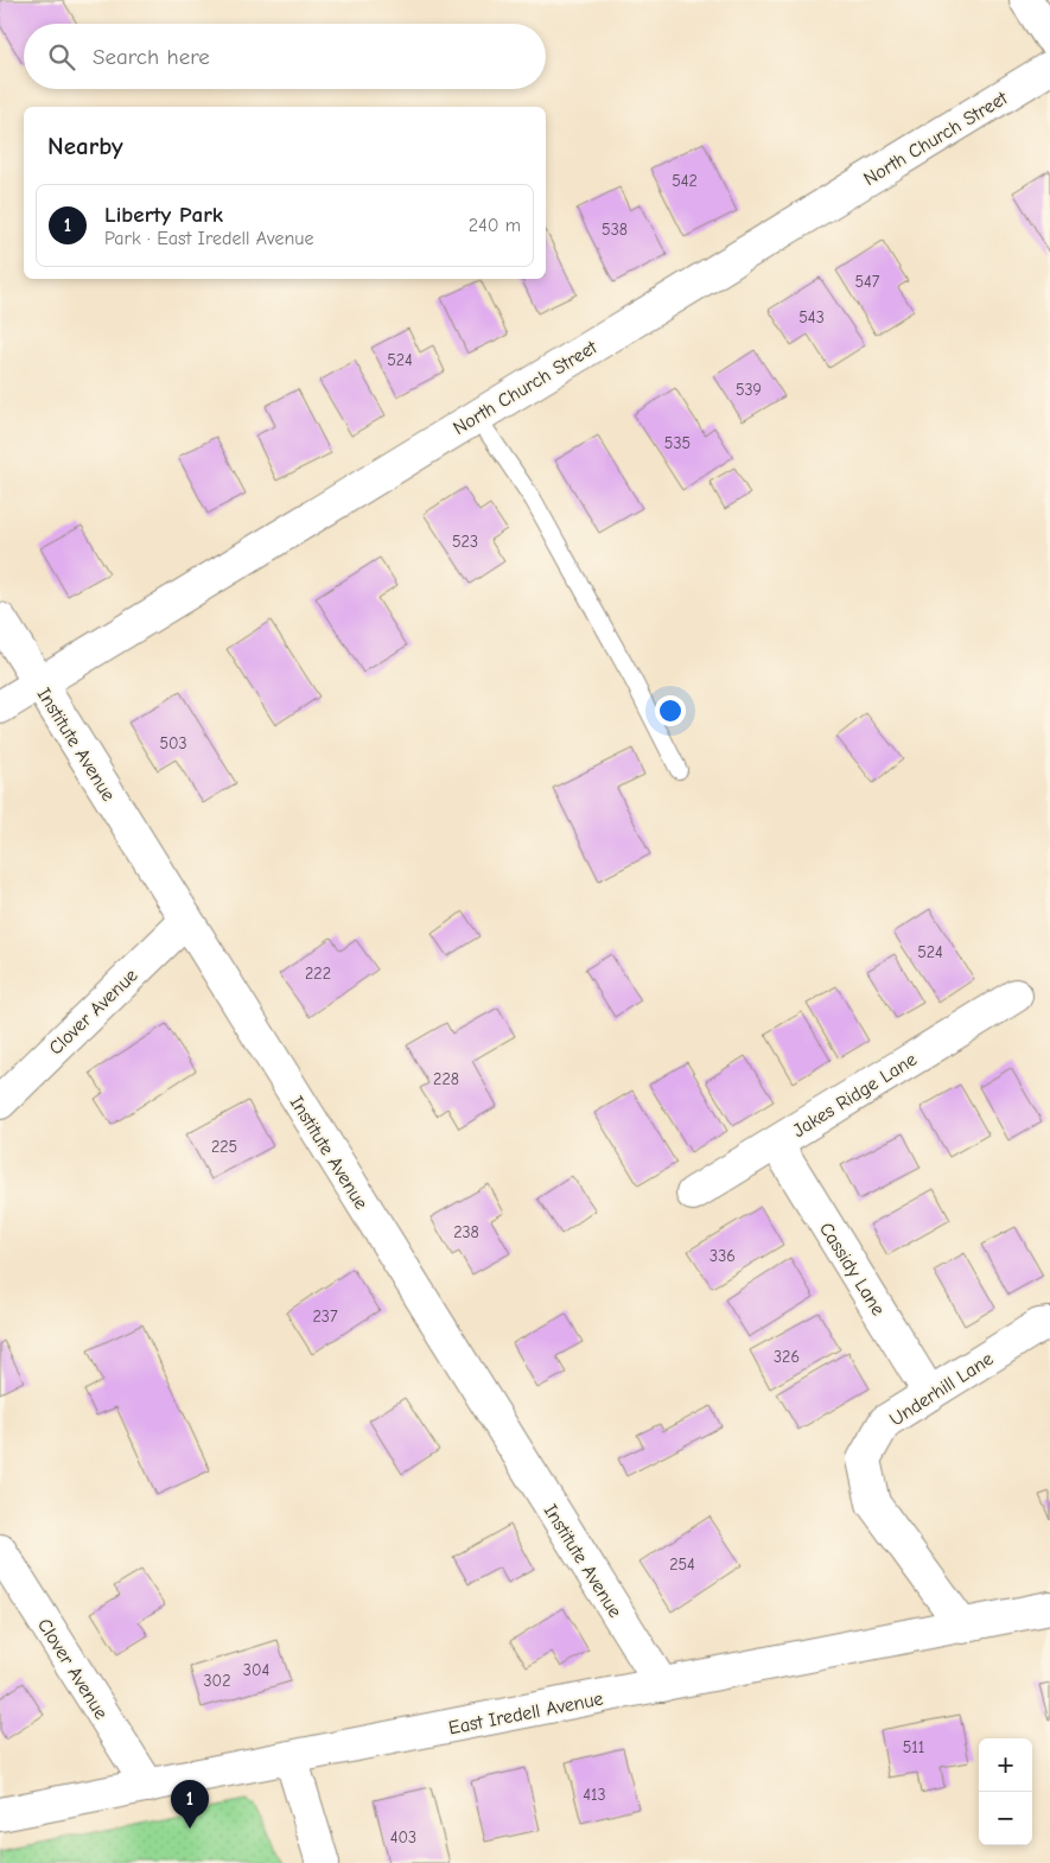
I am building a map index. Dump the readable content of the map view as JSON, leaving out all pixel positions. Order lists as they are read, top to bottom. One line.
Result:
{"streets":{"street":["North Church Street","Institute Avenue","Clover Avenue","Jakes Ridge Lane","Cassidy Lane","Underhill Lane","East Iredell Avenue"]},"crossings":[["North Church Street","Institute Avenue"],["Institute Avenue","Clover Avenue"],["Institute Avenue","East Iredell Avenue"],["Clover Avenue","East Iredell Avenue"],["Jakes Ridge Lane","Cassidy Lane"],["Cassidy Lane","Underhill Lane"],["Underhill Lane","East Iredell Avenue"]],"house_numbers":["542","538","547","543","524","539","535","523","503","524","222","228","225","238","336","237","326","254","304","302","511","413","403"],"page":{"search":"Search here","heading":"Nearby","list":[{"mark":"1","name":"Liberty Park","note":"Park · East Iredell Avenue","value":"240 m"}],"map_buttons":["+","−"],"pins":"1"}}
